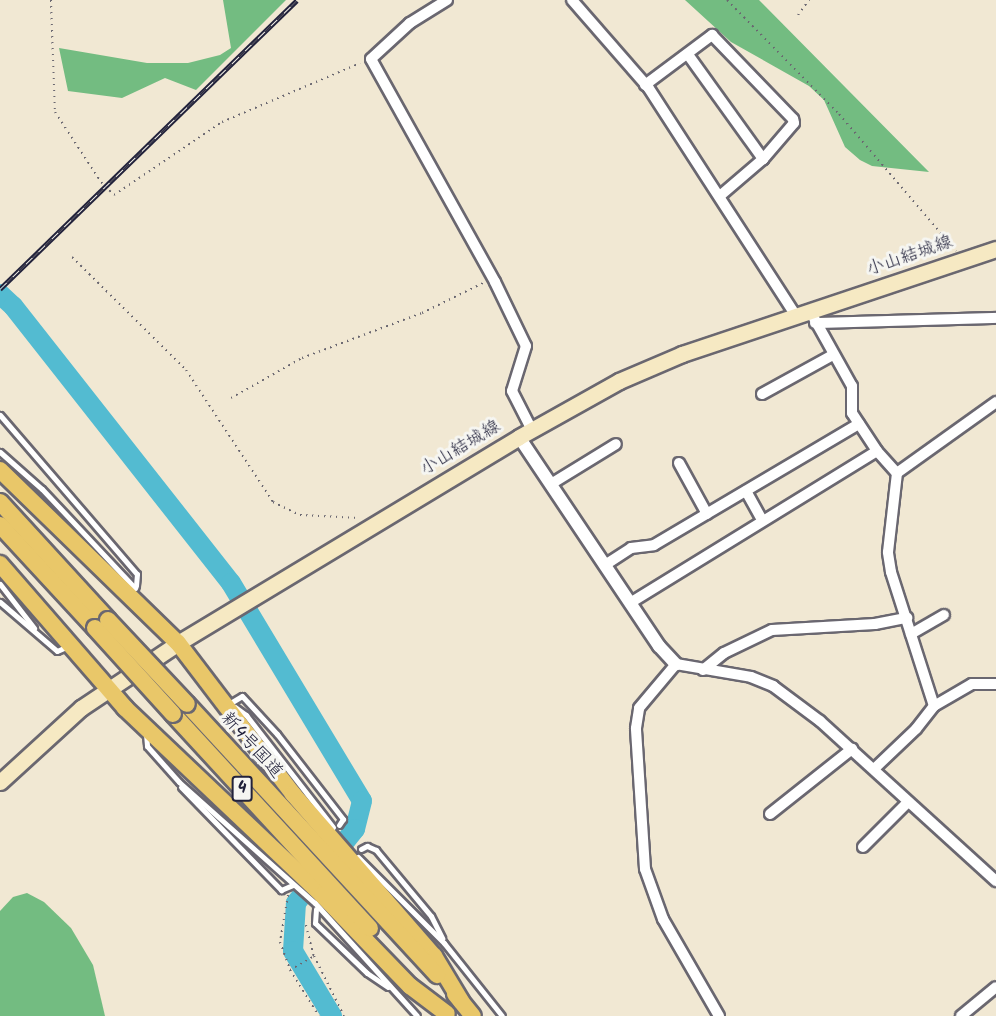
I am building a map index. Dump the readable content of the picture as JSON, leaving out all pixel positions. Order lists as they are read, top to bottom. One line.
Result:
{"streets":{"highway":["新4号国道","4"],"main road":["小山結城線"]}}
